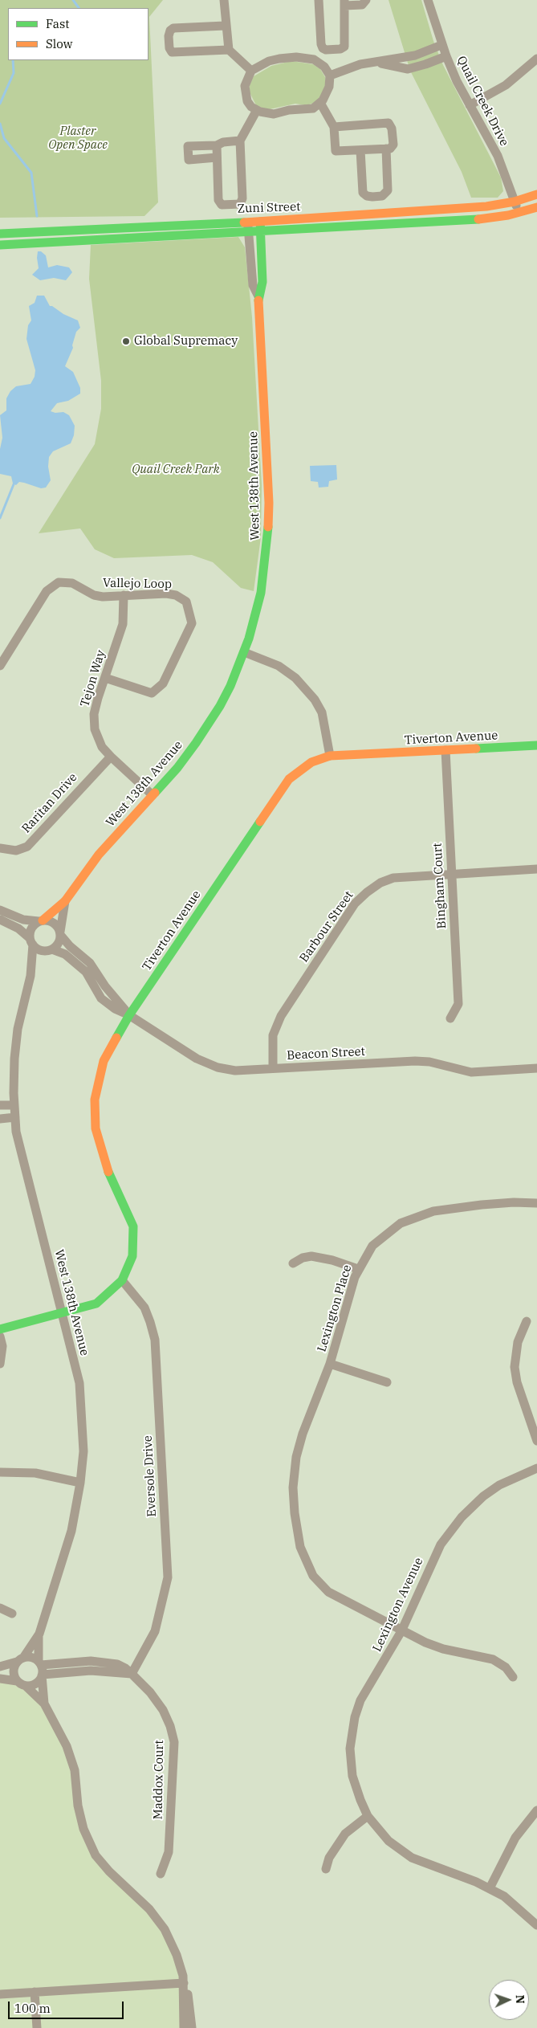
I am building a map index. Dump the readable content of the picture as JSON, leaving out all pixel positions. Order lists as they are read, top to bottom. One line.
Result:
{"streets":{"street":["Quail Creek Drive","Zuni Street","West 138th Avenue","Vallejo Loop","Tejon Way","Tiverton Avenue","Raritan Drive","Bingham Court","Barbour Street","Beacon Street","Lexington Place","Eversole Drive","Lexington Avenue","Maddox Court"]},"crossings":[["Quail Creek Drive","Zuni Street"],["Zuni Street","West 138th Avenue"],["West 138th Avenue","Tejon Way"],["West 138th Avenue","Tiverton Avenue"],["West 138th Avenue","Beacon Street"],["Vallejo Loop","Tejon Way"],["Tejon Way","Raritan Drive"],["Tiverton Avenue","Bingham Court"],["Tiverton Avenue","Beacon Street"],["Tiverton Avenue","Eversole Drive"],["Bingham Court","Barbour Street"],["Barbour Street","Beacon Street"],["Lexington Place","Lexington Avenue"],["Eversole Drive","Maddox Court"]],"parks":["Plaster Open Space","Quail Creek Park"],"places":["Global Supremacy"],"legend":["Fast","Slow"],"scale_bar":"100 m","north":"right"}
